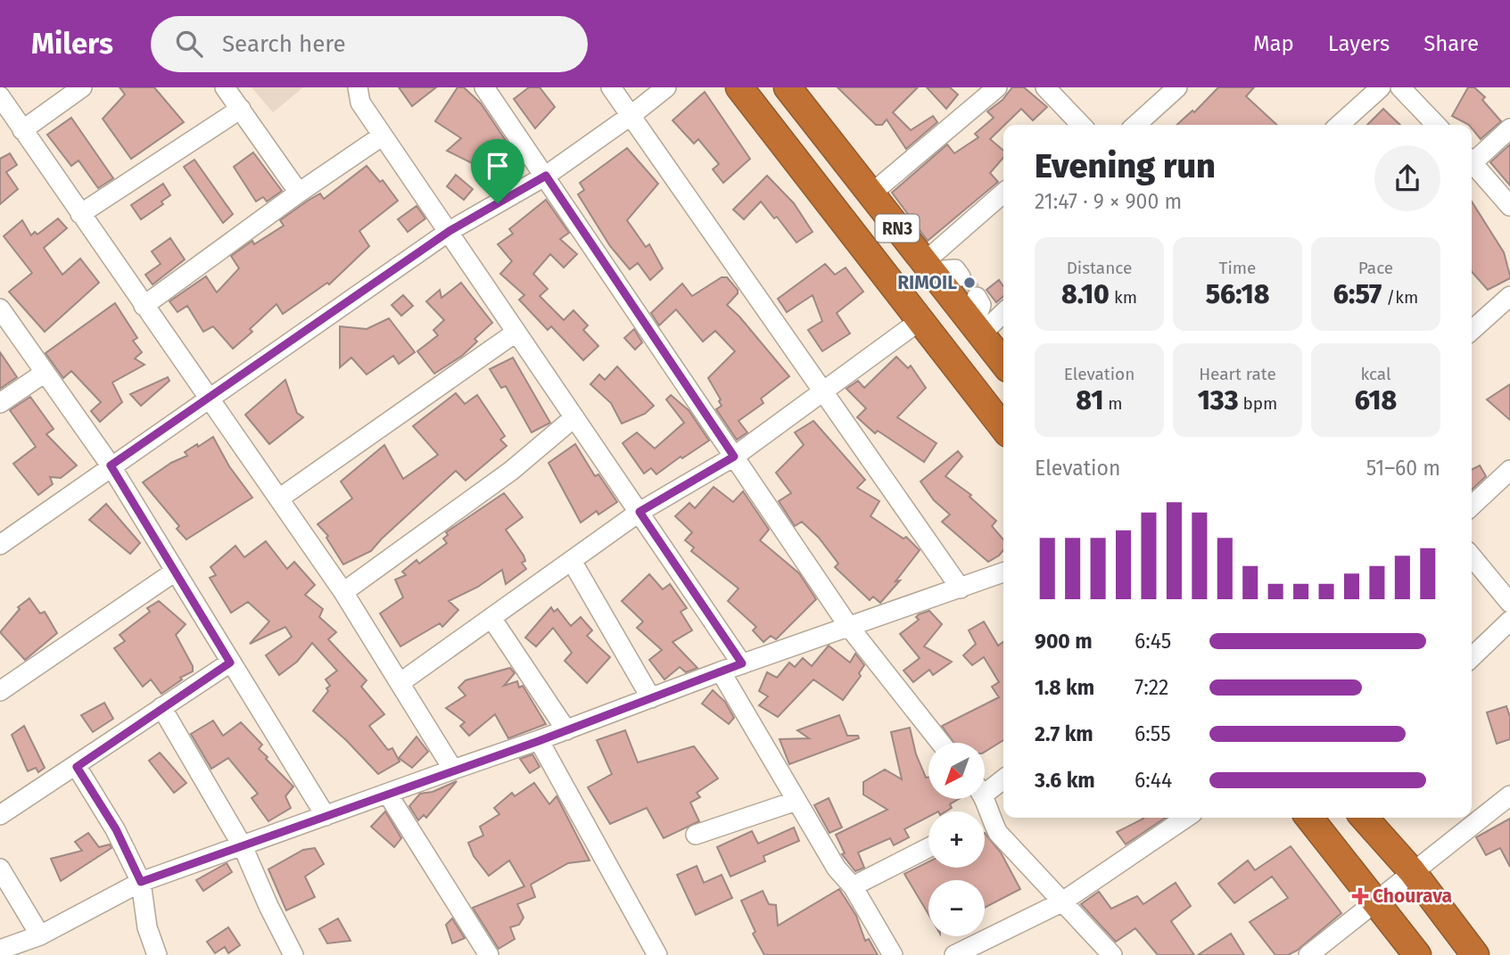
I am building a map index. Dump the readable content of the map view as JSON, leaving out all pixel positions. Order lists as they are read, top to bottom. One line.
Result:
{"streets":{"highway":["RN3"]},"places":{"other":["RIMOIL"],"health":["Chourava"]},"north":"bottom left","page":{"header":"Milers","search":"Search here","nav":["Map","Layers","Share"],"heading":["Evening run","21:47 · 9 × 900 m"],"stats":[["Distance","8.10 km"],["Time","56:18"],["Pace","6:57 /km"],["Elevation","81 m"],["Heart rate","133 bpm"],["kcal","618"]],"chart":["Elevation","51–60 m"],"list":[{"name":"900 m","note":"6:45"},{"name":"1.8 km","note":"7:22"},{"name":"2.7 km","note":"6:55"},{"name":"3.6 km","note":"6:44"}],"map_buttons":["+","−"]}}
